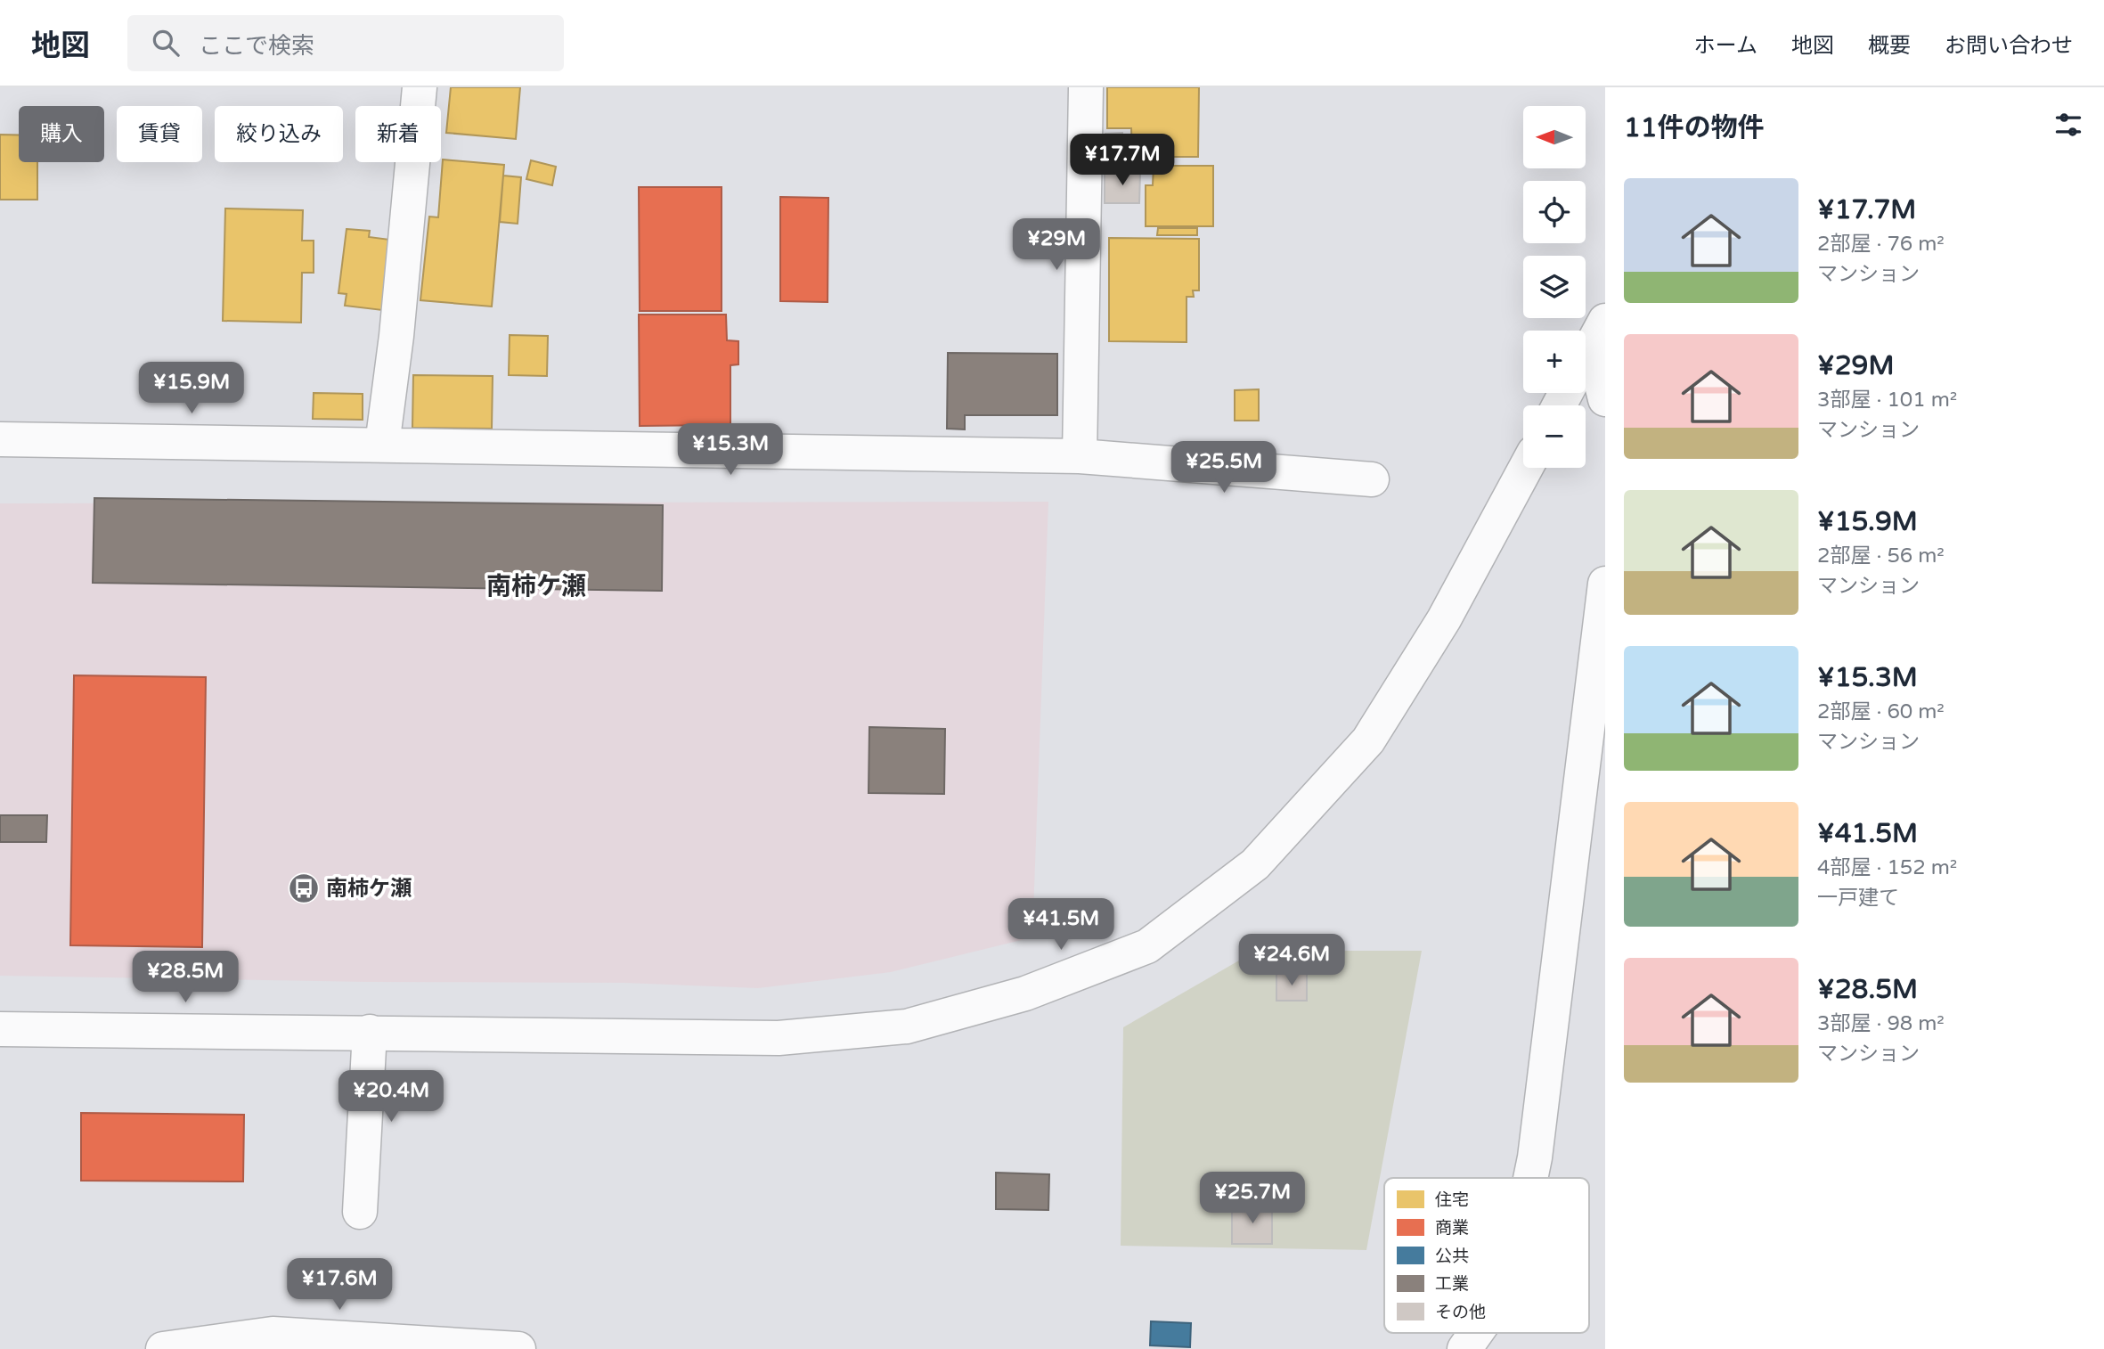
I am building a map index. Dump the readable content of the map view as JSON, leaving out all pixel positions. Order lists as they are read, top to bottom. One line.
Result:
{"districts":["南柿ケ瀬"],"places":{"bus stop":["南柿ケ瀬"]},"legend":["住宅","商業","公共","工業","その他"],"north":"left","page":{"header":"地図","search":"ここで検索","nav":["ホーム","地図","概要","お問い合わせ"],"heading":"11件の物件","map_buttons":["+","−"],"chip":["購入","賃貸","絞り込み","新着"],"price":["¥17.7M","¥29M","¥15.9M","¥15.3M","¥25.5M","¥41.5M","¥24.6M","¥28.5M","¥20.4M","¥25.7M","¥17.6M"],"list":[{"name":"¥17.7M","note":"2部屋 · 76 m² · マンション"},{"name":"¥29M","note":"3部屋 · 101 m² · マンション"},{"name":"¥15.9M","note":"2部屋 · 56 m² · マンション"},{"name":"¥15.3M","note":"2部屋 · 60 m² · マンション"},{"name":"¥41.5M","note":"4部屋 · 152 m² · 一戸建て"},{"name":"¥28.5M","note":"3部屋 · 98 m² · マンション"}]}}
